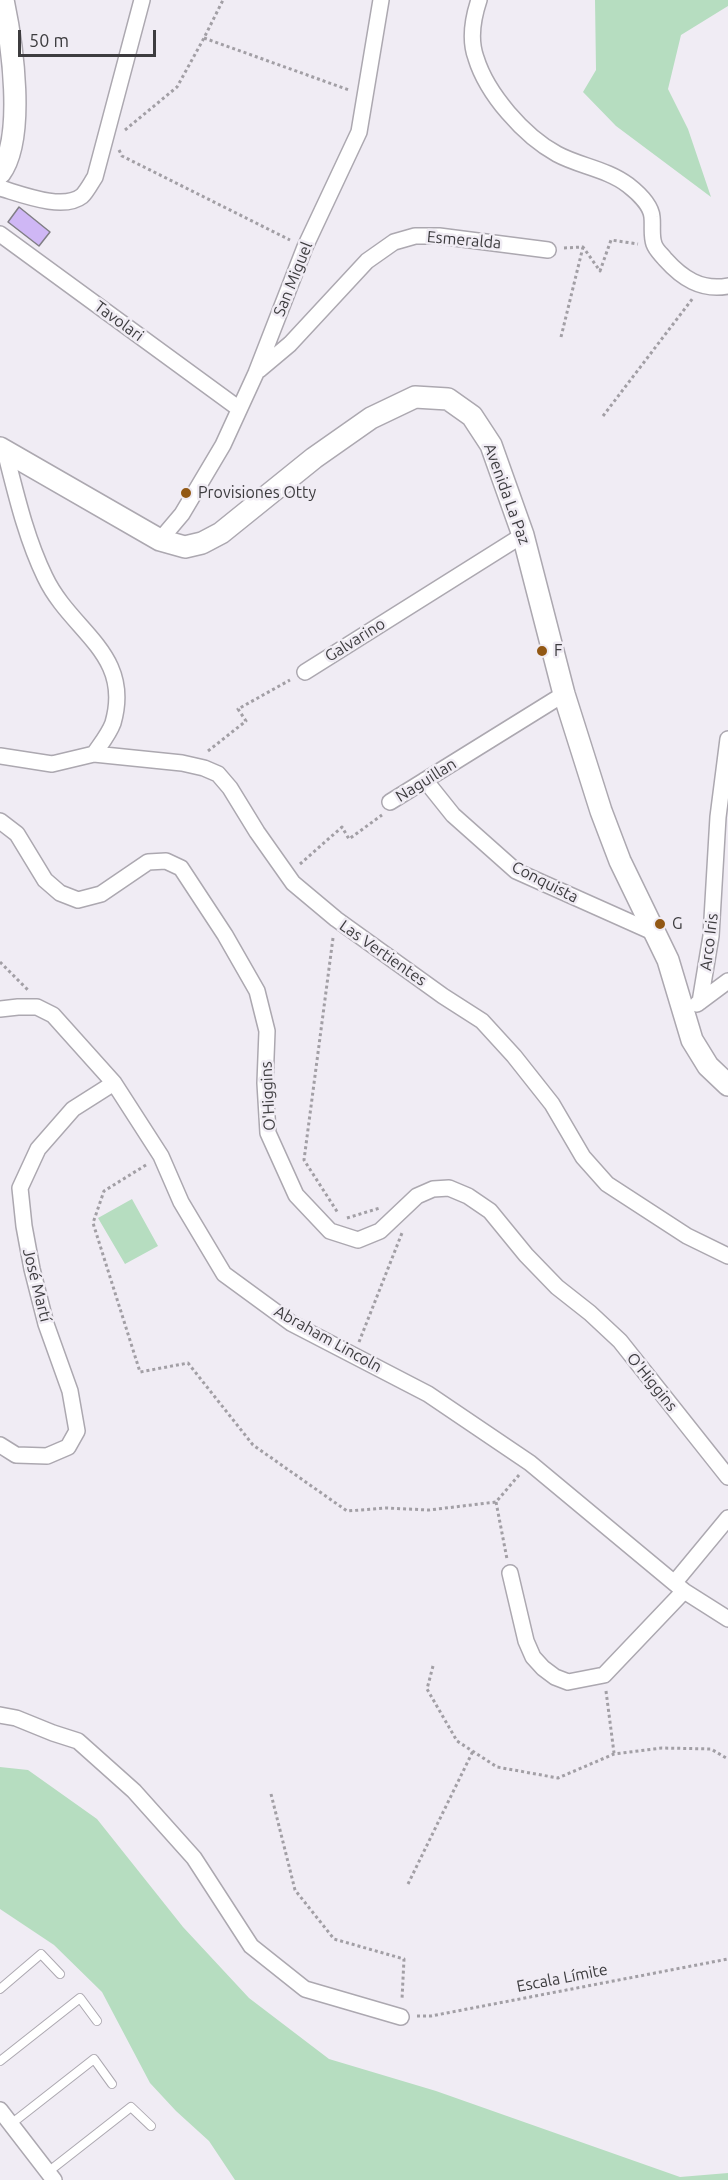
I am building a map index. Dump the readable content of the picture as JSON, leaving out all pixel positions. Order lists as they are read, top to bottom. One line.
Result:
{"streets":{"street":["Esmeralda","San Miguel","Tavolari","Avenida La Paz","Galvarino","Naguillan","Conquista","Arco Iris","Las Vertientes","O'Higgins","José Martí","Abraham Lincoln"],"path":["Escala Límite"]},"crossings":[["Esmeralda","San Miguel"],["San Miguel","Tavolari"],["San Miguel","Avenida La Paz"],["Avenida La Paz","Galvarino"],["Avenida La Paz","Naguillan"],["Avenida La Paz","Conquista"],["Avenida La Paz","Arco Iris"],["Naguillan","Conquista"],["Naguillan","Las Vertientes"],["José Martí","Abraham Lincoln"]],"places":["Provisiones Otty","F","G"],"scale_bar":"50 m"}
